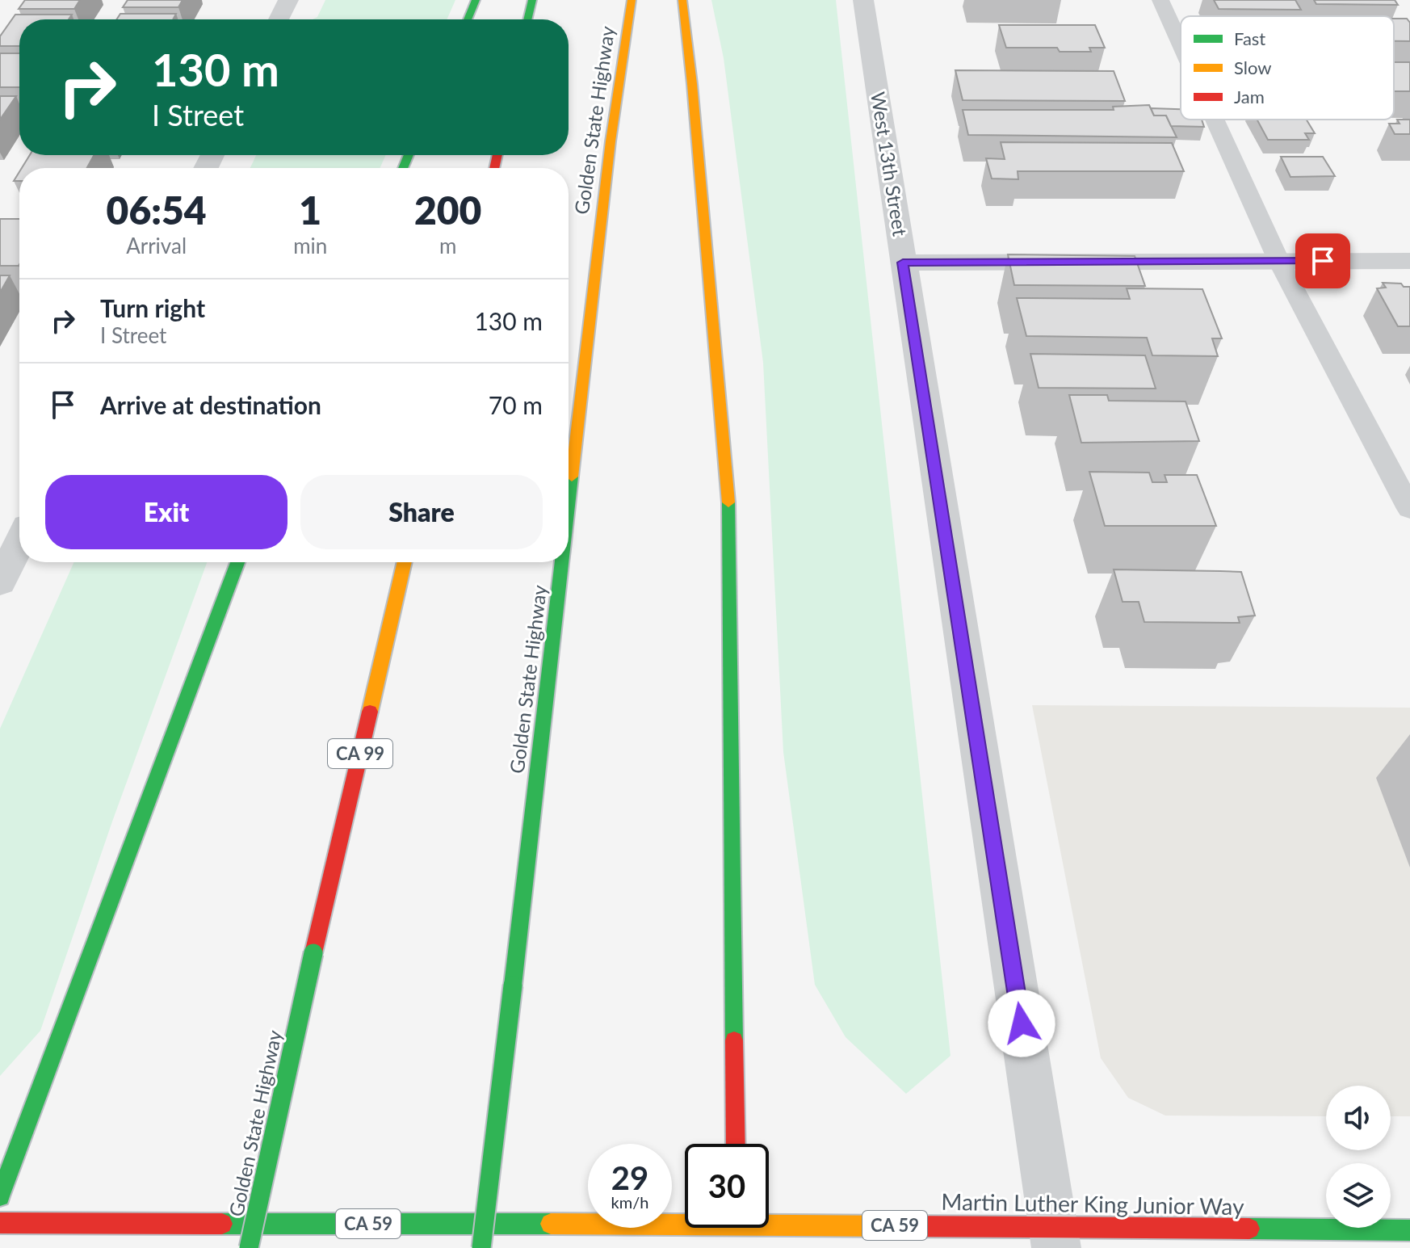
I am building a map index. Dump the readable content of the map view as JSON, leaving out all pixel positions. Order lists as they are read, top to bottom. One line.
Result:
{"streets":{"highway":["Golden State Highway","CA 99","Martin Luther King Junior Way","CA 59"],"street":["West 13th Street"]},"crossings":[["West 13th Street","Martin Luther King Junior Way"]],"legend":["Fast","Slow","Jam"],"page":{"turn":["130 m","I Street"],"eta":["06:54","Arrival","1","min","200","m"],"list":[{"name":"Turn right","note":"I Street","value":"130 m"},{"name":"Arrive at destination","value":"70 m"}],"buttons":["Exit","Share"],"speed":"29 km/h","limit":"30"}}
